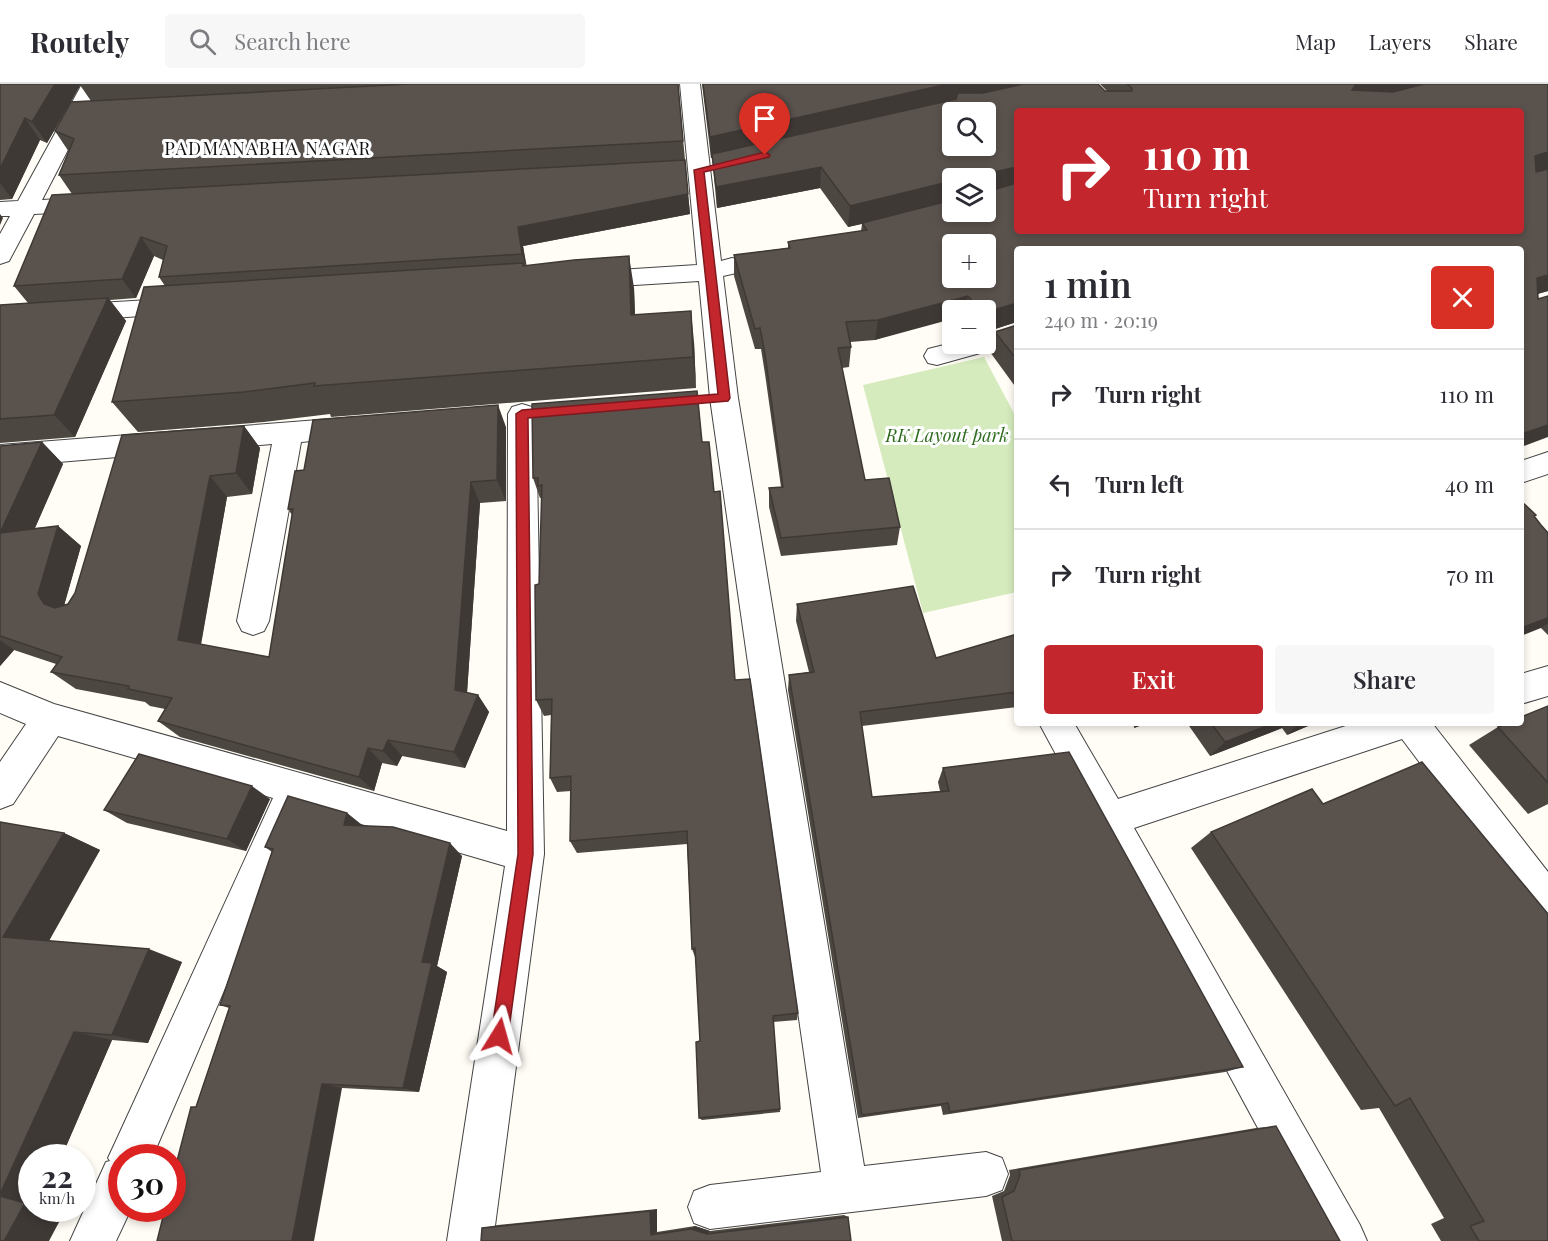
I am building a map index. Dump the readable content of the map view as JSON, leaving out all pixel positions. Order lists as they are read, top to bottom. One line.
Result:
{"districts":["PADMANABHA NAGAR"],"parks":["RK Layout park"],"page":{"header":"Routely","search":"Search here","nav":["Map","Layers","Share"],"map_buttons":["+","−"],"turn":["110 m","Turn right"],"heading":["1 min","240 m · 20:19"],"list":[{"name":"Turn right","value":"110 m"},{"name":"Turn left","value":"40 m"},{"name":"Turn right","value":"70 m"}],"buttons":["Exit","Share"],"speed":"22 km/h","limit":"30"}}
